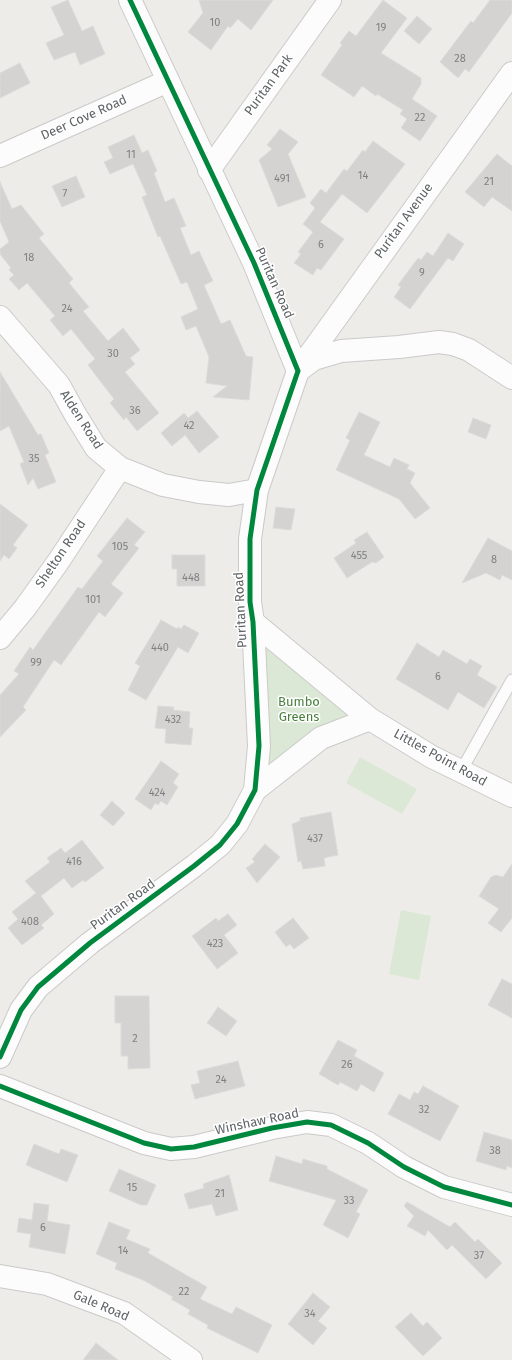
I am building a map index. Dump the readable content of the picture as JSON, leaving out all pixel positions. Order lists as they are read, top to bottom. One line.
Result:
{"streets":{"street":["Puritan Park","Deer Cove Road","Puritan Avenue","Puritan Road","Alden Road","Shelton Road","Littles Point Road","Winshaw Road","Gale Road"]},"crossings":[["Puritan Park","Puritan Road"],["Deer Cove Road","Puritan Road"],["Puritan Avenue","Puritan Road"],["Puritan Road","Alden Road"],["Puritan Road","Littles Point Road"],["Alden Road","Shelton Road"]],"parks":["Bumbo Greens"],"house_numbers":["10","19","28","22","11","14","491","21","7","6","18","9","24","30","36","42","35","105","455","8","448","101","440","99","6","432","424","437","416","408","423","2","26","24","32","38","15","21","33","6","14","37","22","34"]}
